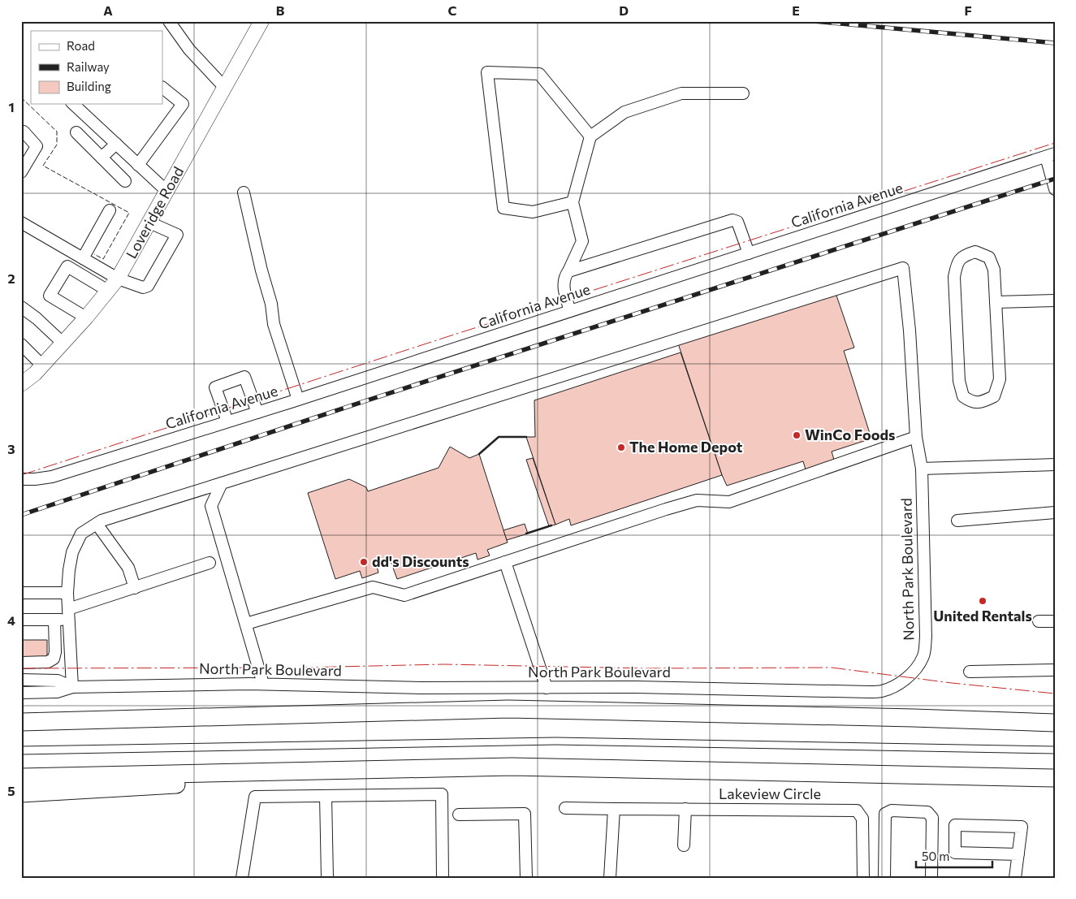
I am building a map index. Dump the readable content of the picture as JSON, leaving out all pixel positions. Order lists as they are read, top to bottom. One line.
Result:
{"streets":{"main road":["Loveridge Road"],"street":["California Avenue","North Park Boulevard","Lakeview Circle"]},"places":["WinCo Foods","The Home Depot","dd's Discounts","United Rentals"],"legend":["Road","Railway","Building"],"scale_bar":"50 m","grid":{"columns":["A","B","C","D","E","F"],"rows":["1","2","3","4","5"]}}
